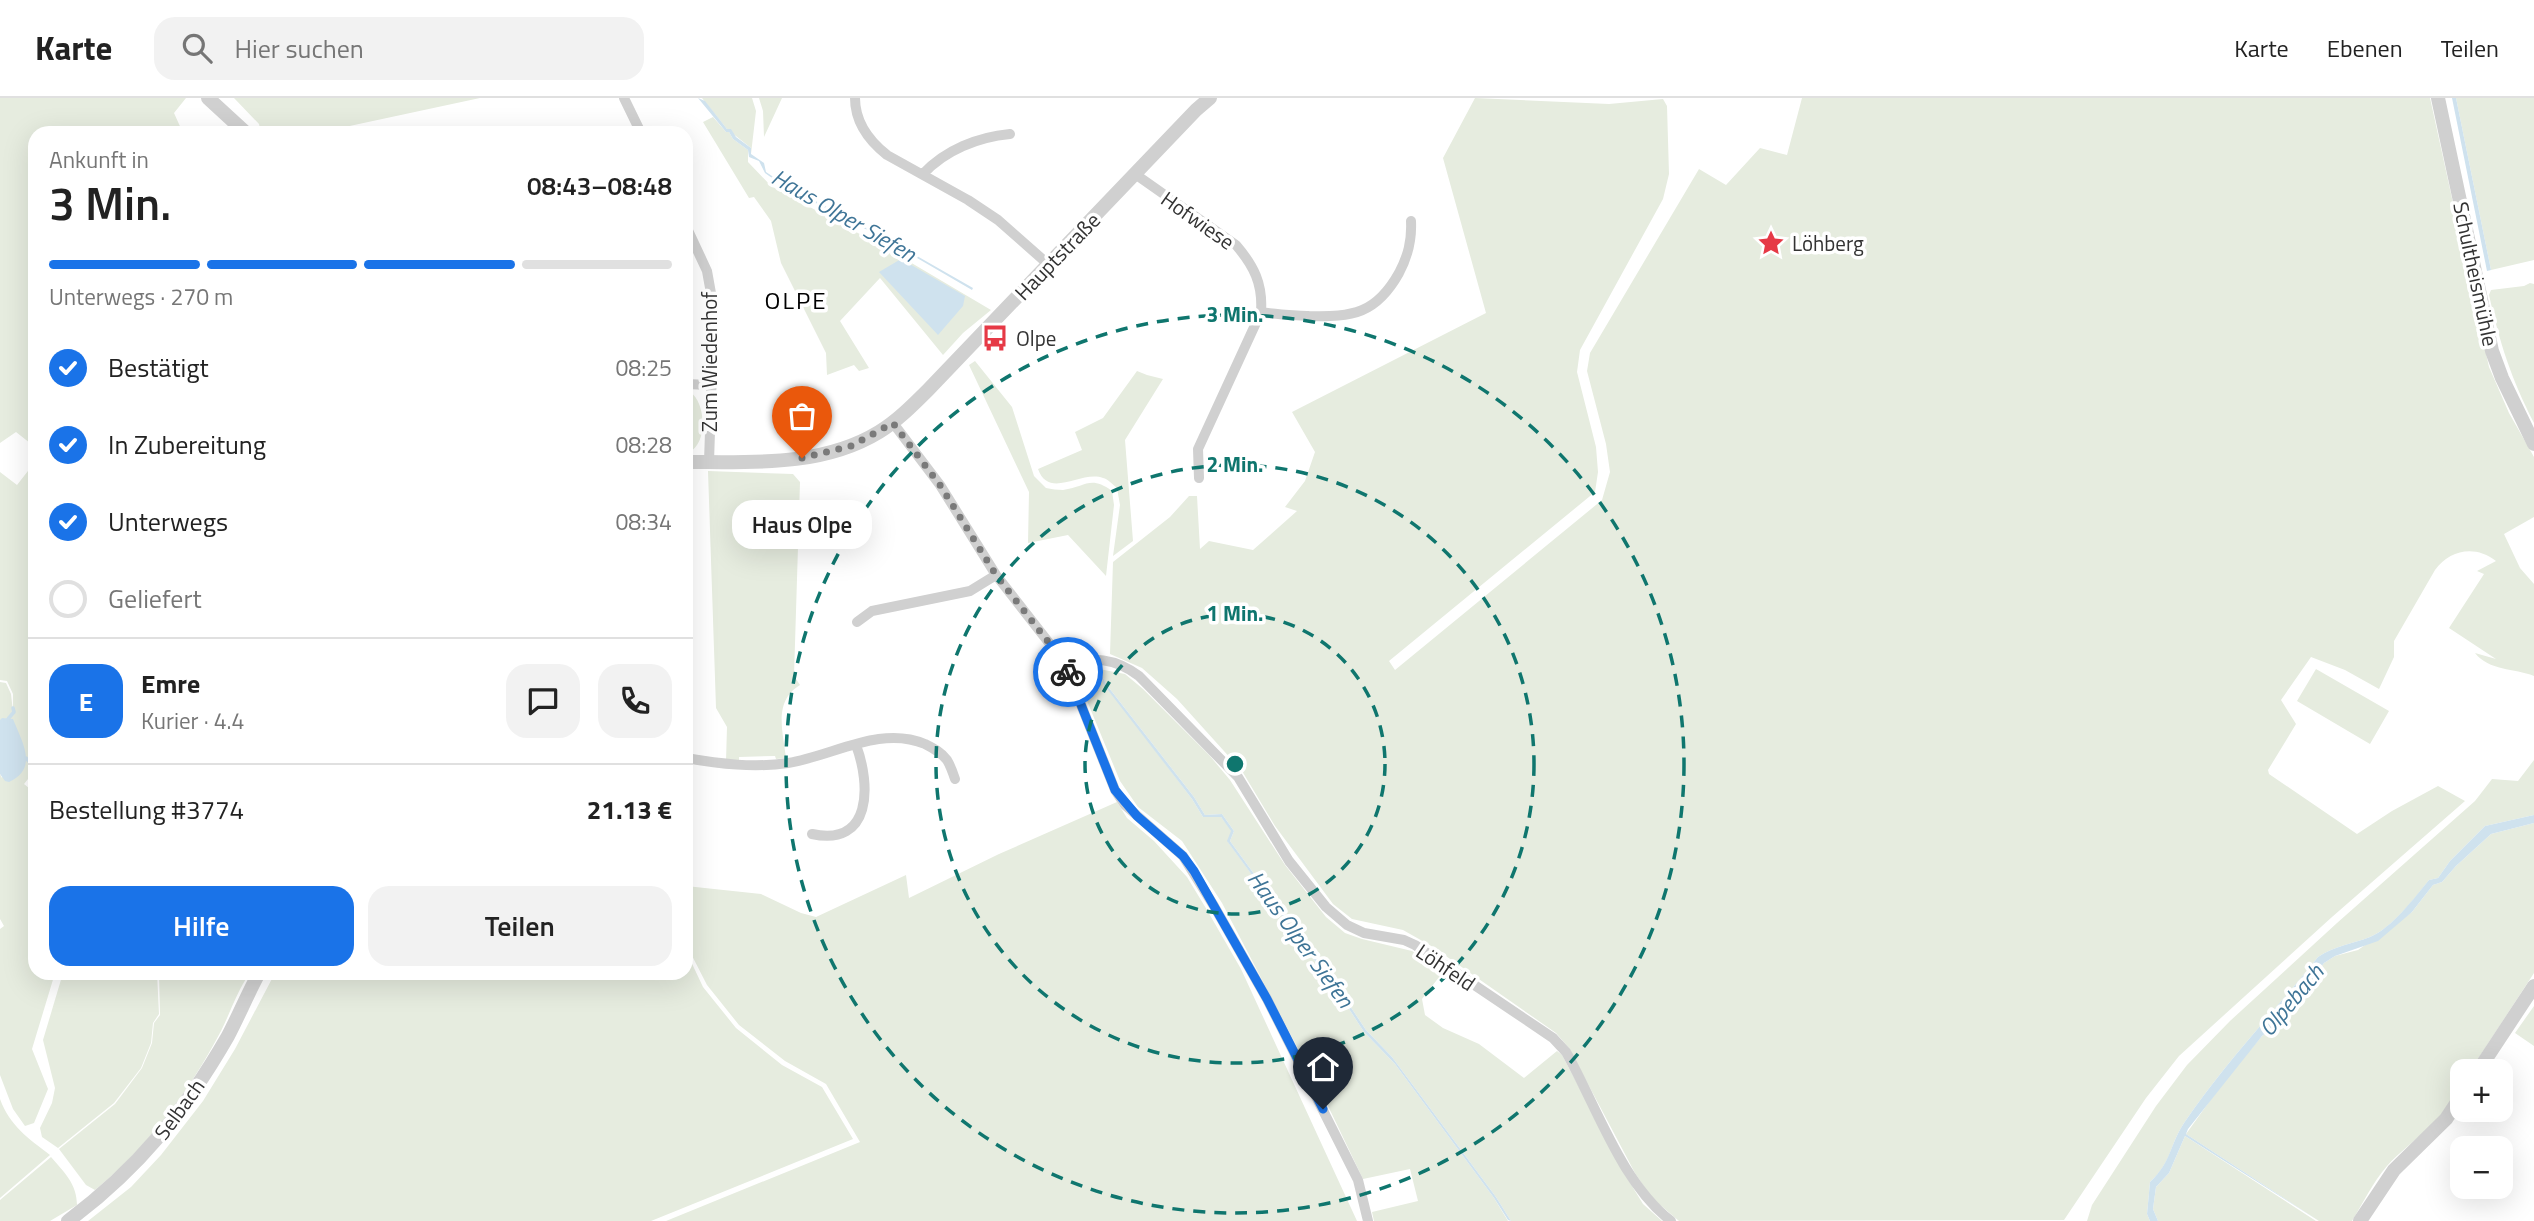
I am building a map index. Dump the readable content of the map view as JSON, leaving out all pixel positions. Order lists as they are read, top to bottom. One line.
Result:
{"streets":{"street":["Hofwiese","Hauptstraße","Schultheismühle","Zum Wiedenhof","Löhfeld","Selbach"]},"crossings":[["Hofwiese","Hauptstraße"],["Hauptstraße","Zum Wiedenhof"]],"districts":["OLPE"],"water":["Haus Olper Siefen","Olpebach"],"places":{"place":["Löhberg"],"bus stop":["Olpe"],"other":["Haus Olpe"]},"page":{"header":"Karte","search":"Hier suchen","nav":["Karte","Ebenen","Teilen"],"heading":["3 Min.","Ankunft in","08:43–08:48"],"panel":["Emre","Kurier · 4.4","Bestellung #3774","21.13 €"],"bar":"Unterwegs · 270 m","list":[["Bestätigt","08:25"],["In Zubereitung","08:28"],["Unterwegs","08:34"],"Geliefert"],"bubble":"Haus Olpe","round":"E","buttons":["Hilfe","Teilen"],"map_buttons":["+","−"]},"rings":["3 Min.","2 Min.","1 Min."]}
